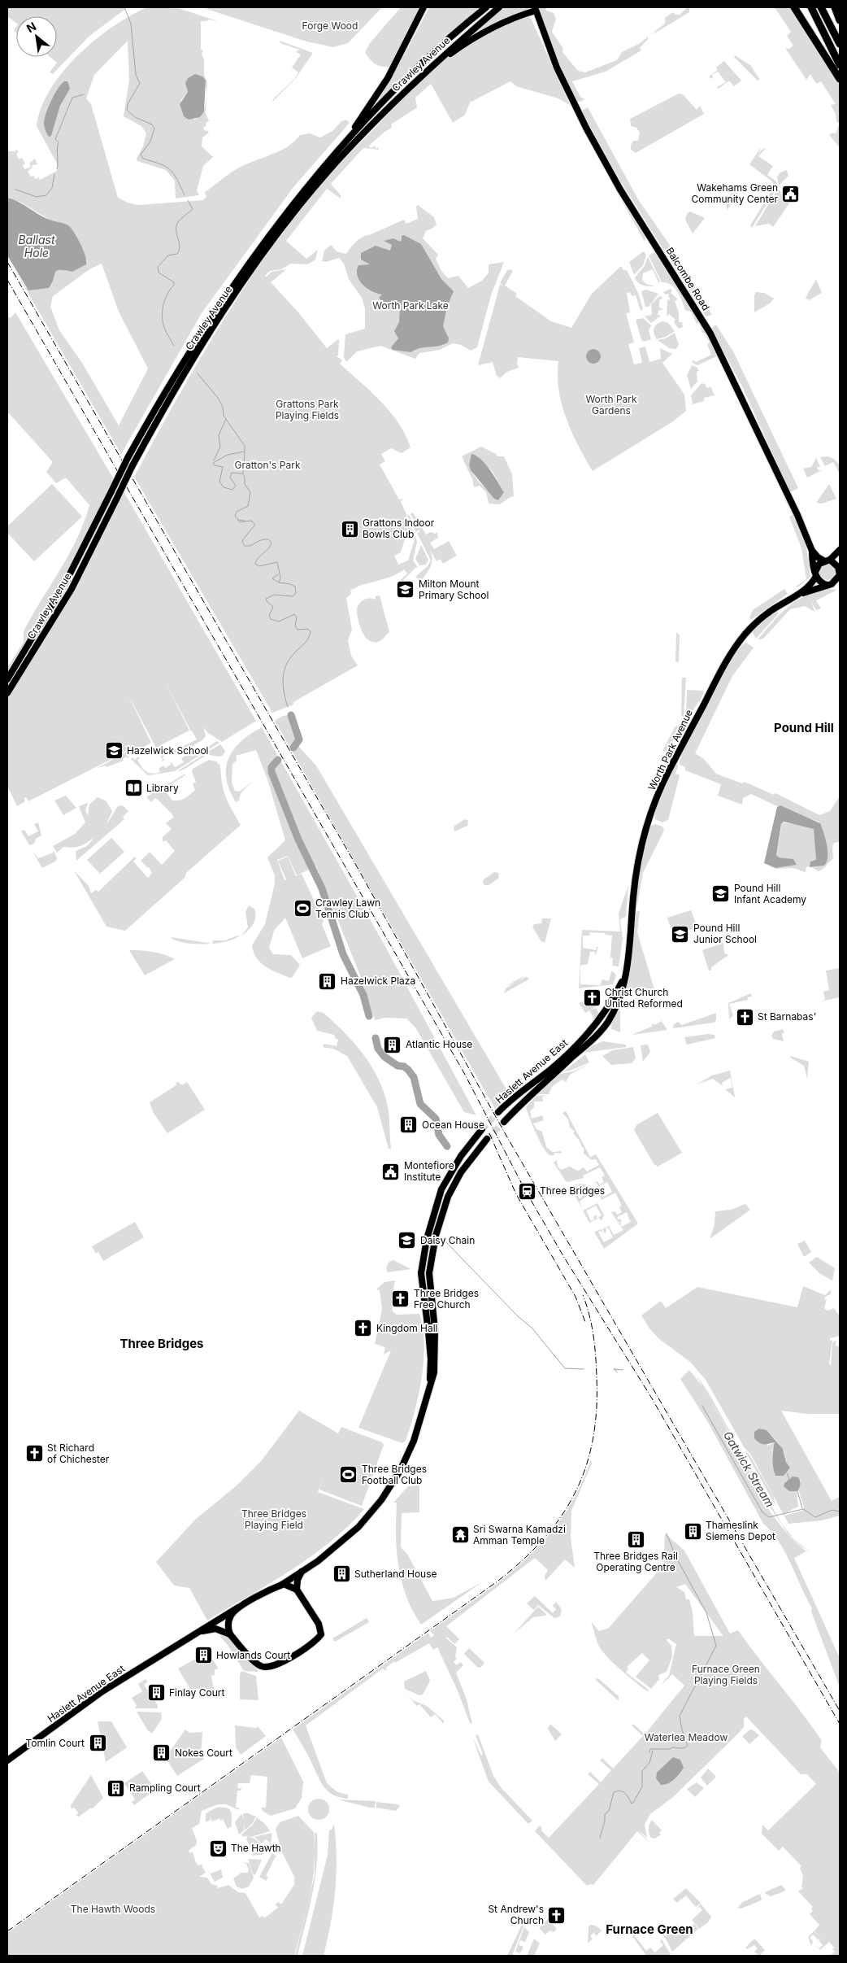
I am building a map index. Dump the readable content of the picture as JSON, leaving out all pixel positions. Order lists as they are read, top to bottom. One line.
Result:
{"streets":{"main road":["Crawley Avenue","Balcombe Road","Worth Park Avenue","Haslett Avenue East"]},"crossings":[["Balcombe Road","Worth Park Avenue"],["Worth Park Avenue","Haslett Avenue East"]],"districts":["Pound Hill","Three Bridges","Furnace Green"],"water":["Ballast Hole","Gatwick Stream"],"parks":["Forge Wood","Worth Park Lake","Worth Park Gardens","Grattons Park Playing Fields","Gratton's Park","Three Bridges Playing Field","Furnace Green Playing Fields","Waterlea Meadow","The Hawth Woods"],"places":{"public building":["Wakehams Green Community Center","Montefiore Institute"],"building":["Grattons Indoor Bowls Club","Hazelwick Plaza","Atlantic House","Ocean House","Thameslink Siemens Depot","Three Bridges Rail Operating Centre","Sutherland House","Howlands Court","Finlay Court","Tomlin Court","Nokes Court","Rampling Court"],"school or university":["Milton Mount Primary School","Hazelwick School","Pound Hill Infant Academy","Pound Hill Junior School","Daisy Chain"],"library":["Library"],"sports":["Crawley Lawn Tennis Club","Three Bridges Football Club"],"church":["Christ Church United Reformed","St Barnabas'","Three Bridges Free Church","Kingdom Hall","St Richard of Chichester","St Andrew's Church"],"station":["Three Bridges"],"temple":["Sri Swarna Kamadzi Amman Temple"],"theatre":["The Hawth"]},"north":"top left"}
